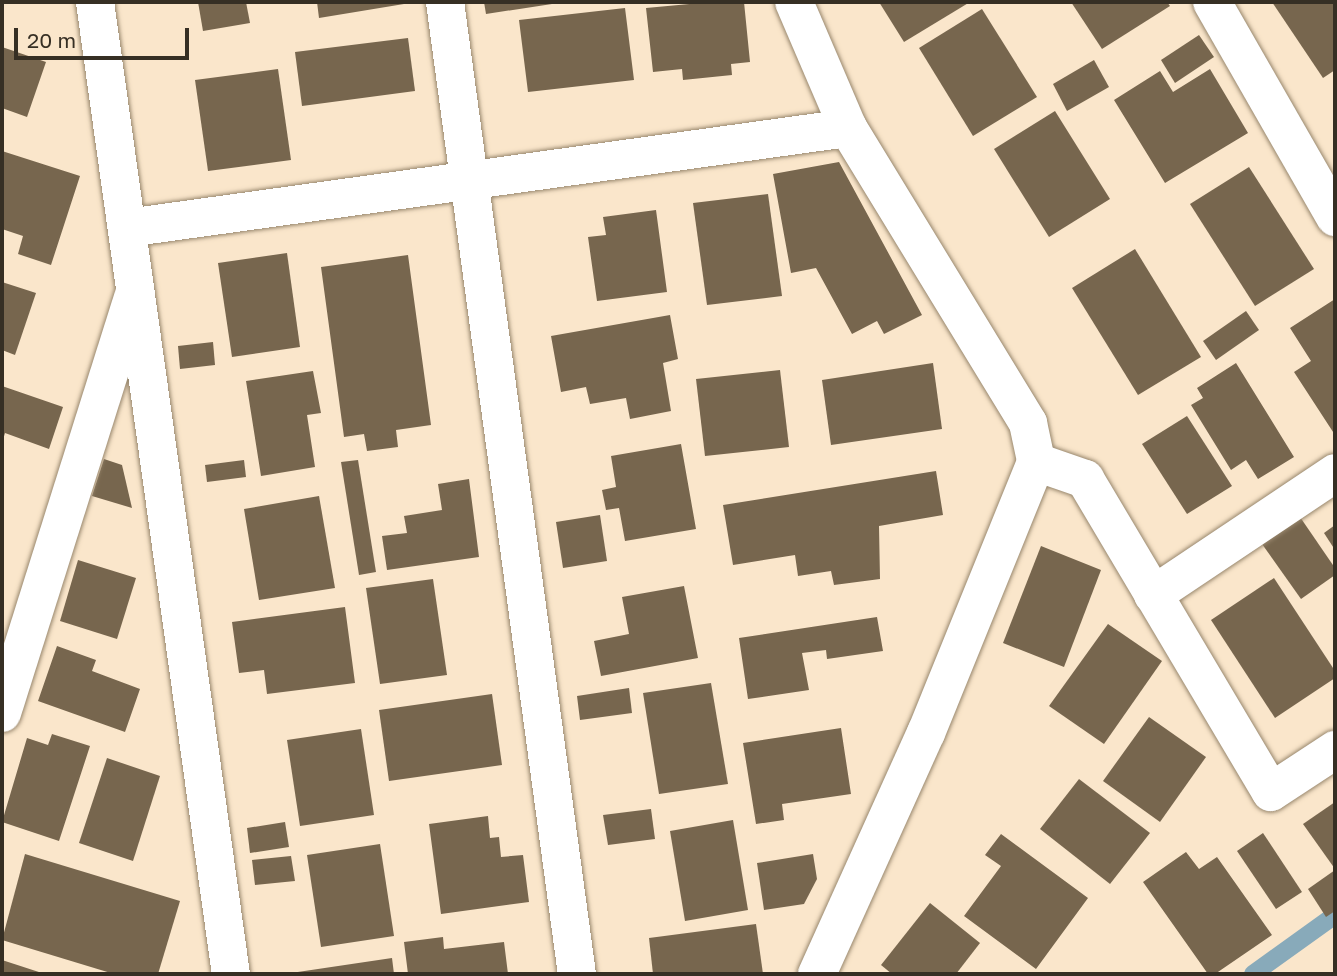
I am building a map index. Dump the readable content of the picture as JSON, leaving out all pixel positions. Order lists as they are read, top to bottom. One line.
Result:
{"scale_bar":"20 m"}
